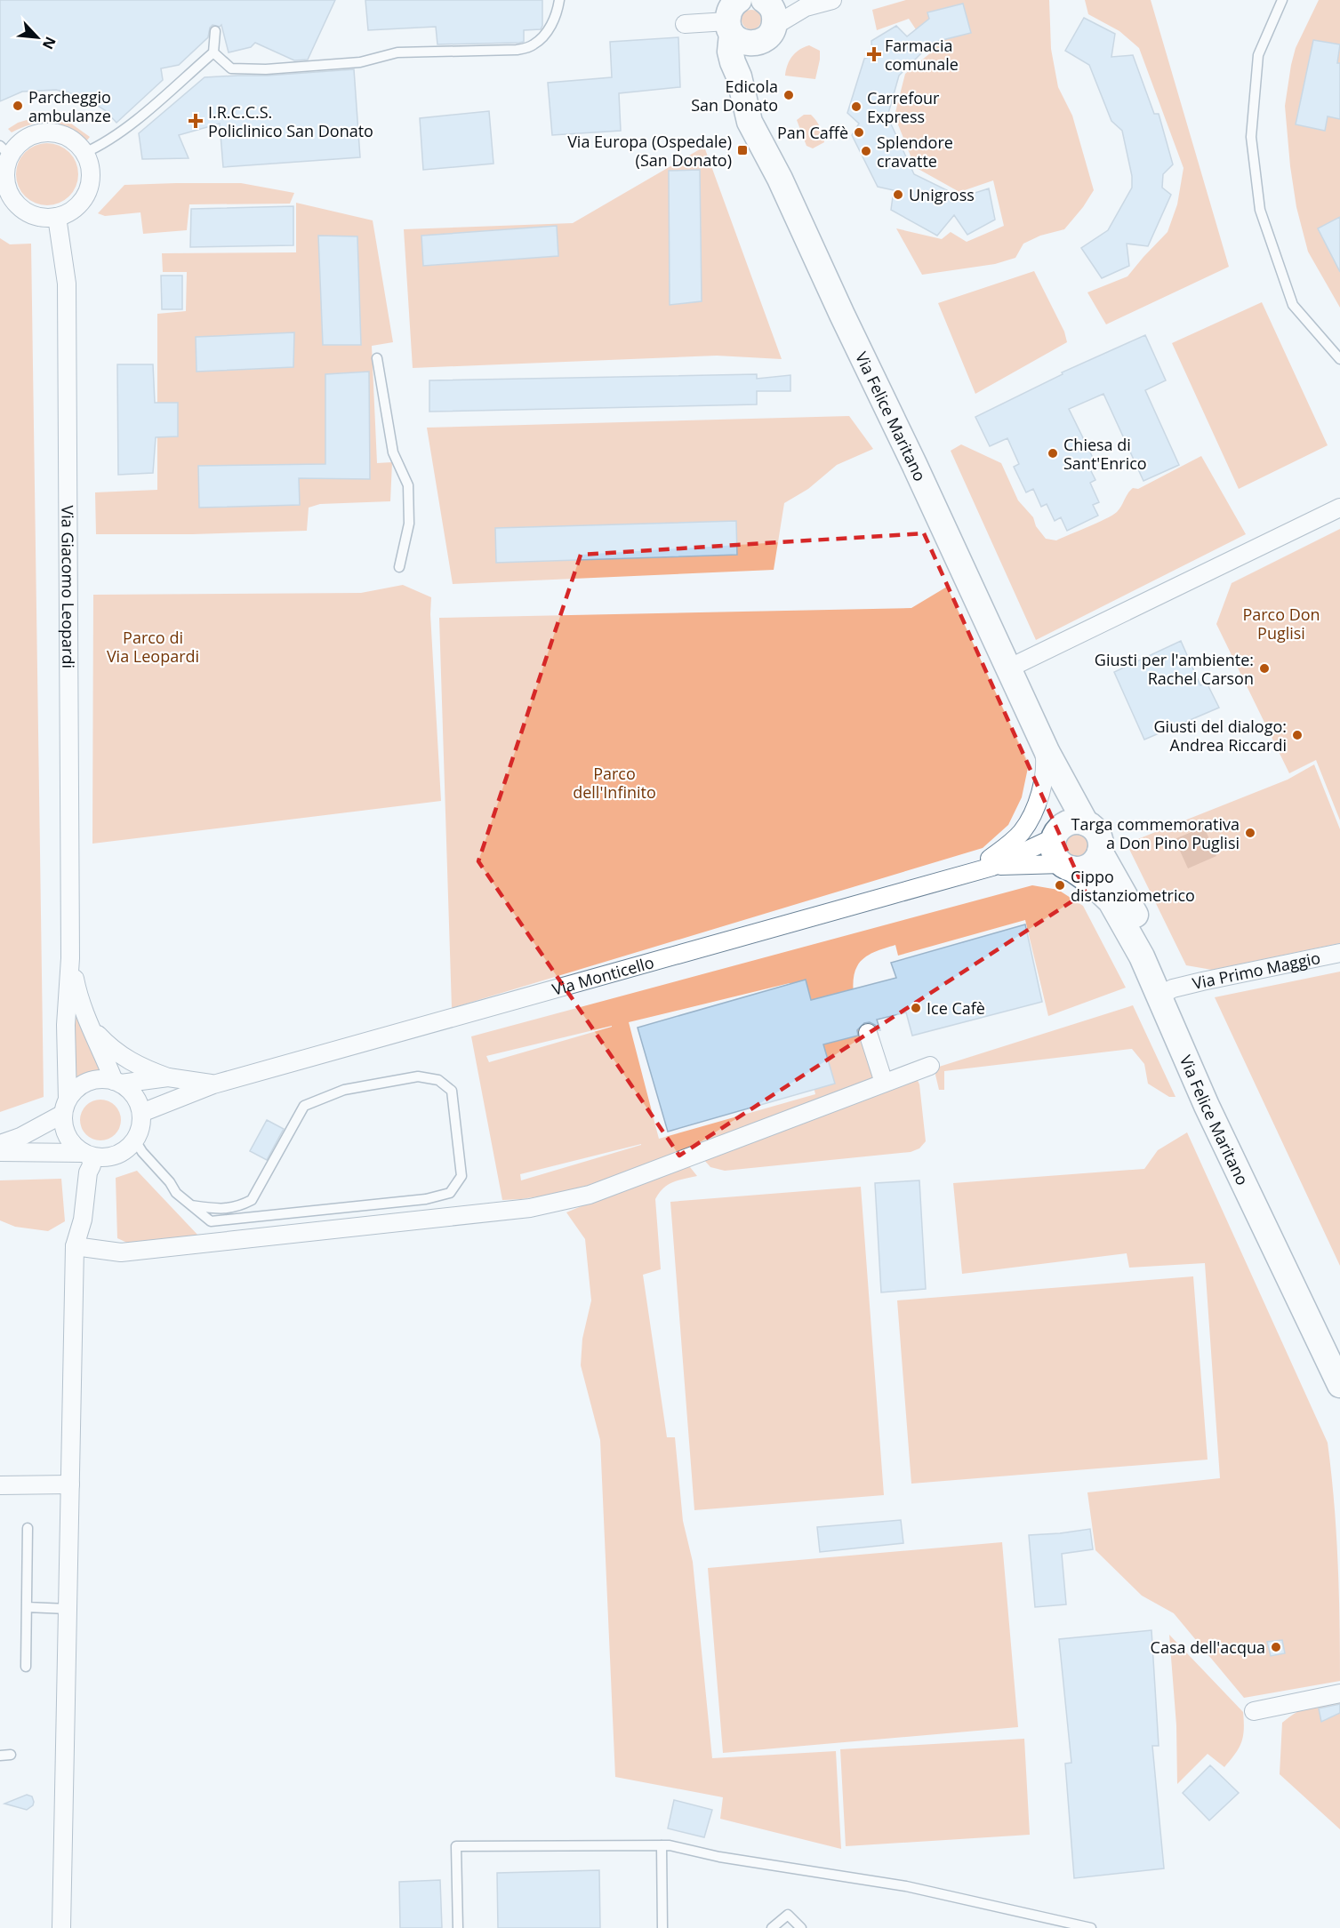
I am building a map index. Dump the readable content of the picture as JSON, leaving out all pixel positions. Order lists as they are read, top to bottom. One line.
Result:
{"streets":{"street":["Via Felice Maritano","Via Giacomo Leopardi","Via Primo Maggio","Via Monticello"]},"crossings":[["Via Felice Maritano","Via Primo Maggio"],["Via Felice Maritano","Via Monticello"],["Via Giacomo Leopardi","Via Monticello"]],"parks":["Parco Don Puglisi","Parco di Via Leopardi","Parco dell'Infinito"],"places":{"health":["Farmacia comunale","I.R.C.C.S. Policlinico San Donato"],"other":["Edicola San Donato","Parcheggio ambulanze","Carrefour Express","Pan Caffè","Splendore cravatte","Unigross","Chiesa di Sant'Enrico","Giusti per l'ambiente: Rachel Carson","Giusti del dialogo: Andrea Riccardi","Targa commemorativa a Don Pino Puglisi","Cippo distanziometrico","Ice Cafè","Casa dell'acqua"],"transit":["Via Europa (Ospedale) (San Donato)"]},"north":"bottom right"}
